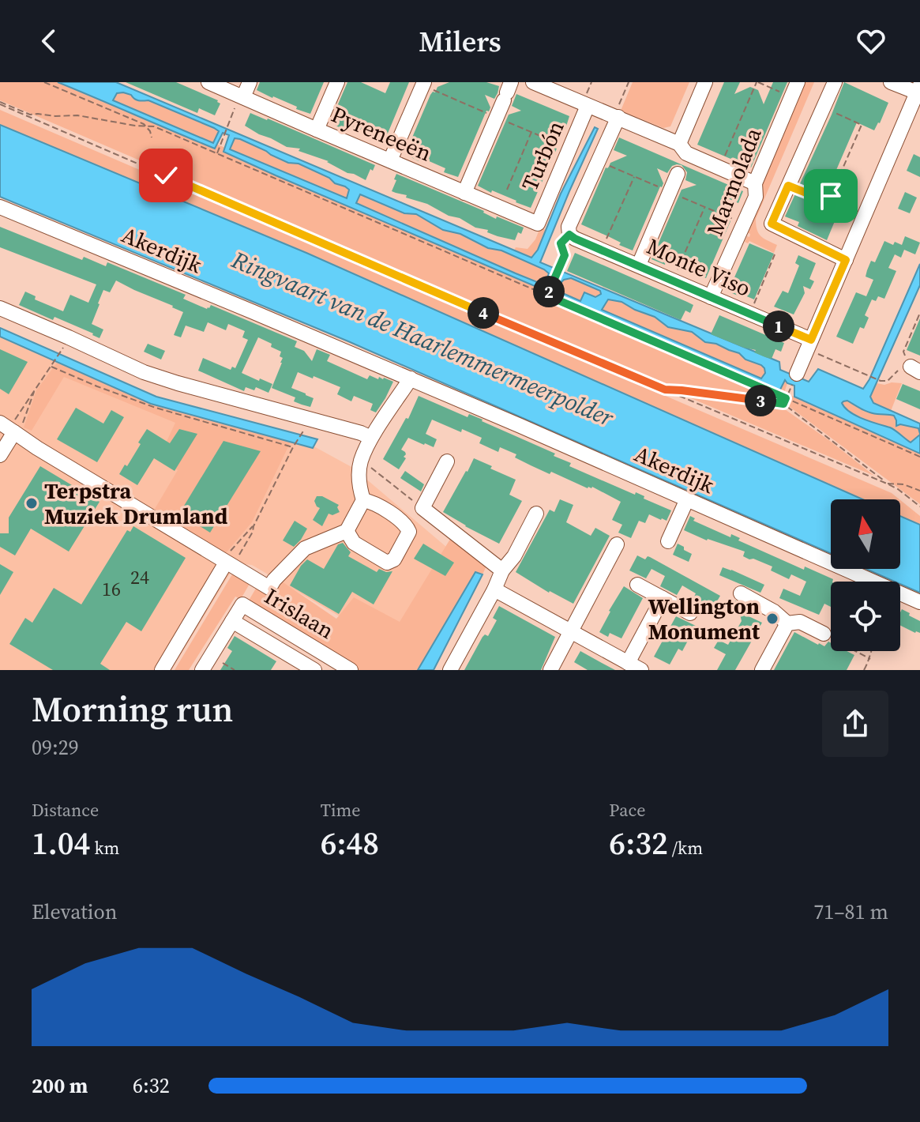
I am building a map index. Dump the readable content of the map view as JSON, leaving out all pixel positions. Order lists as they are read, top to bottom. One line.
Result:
{"streets":{"street":["Pyreneeën","Turbón","Marmolada","Akerdijk","Monte Viso","Irislaan"]},"crossings":[["Pyreneeën","Turbón"],["Marmolada","Monte Viso"]],"water":["Ringvaart van de Haarlemmermeerpolder"],"places":["Terpstra Muziek Drumland","Wellington Monument"],"house_numbers":["24","16"],"north":"top","page":{"header":"Milers","pins":["2","4","1","3"],"heading":["Morning run","09:29"],"stats":[["Distance","1.04 km"],["Time","6:48"],["Pace","6:32 /km"]],"chart":["Elevation","71–81 m"],"list":[{"name":"200 m","note":"6:32"}]}}
